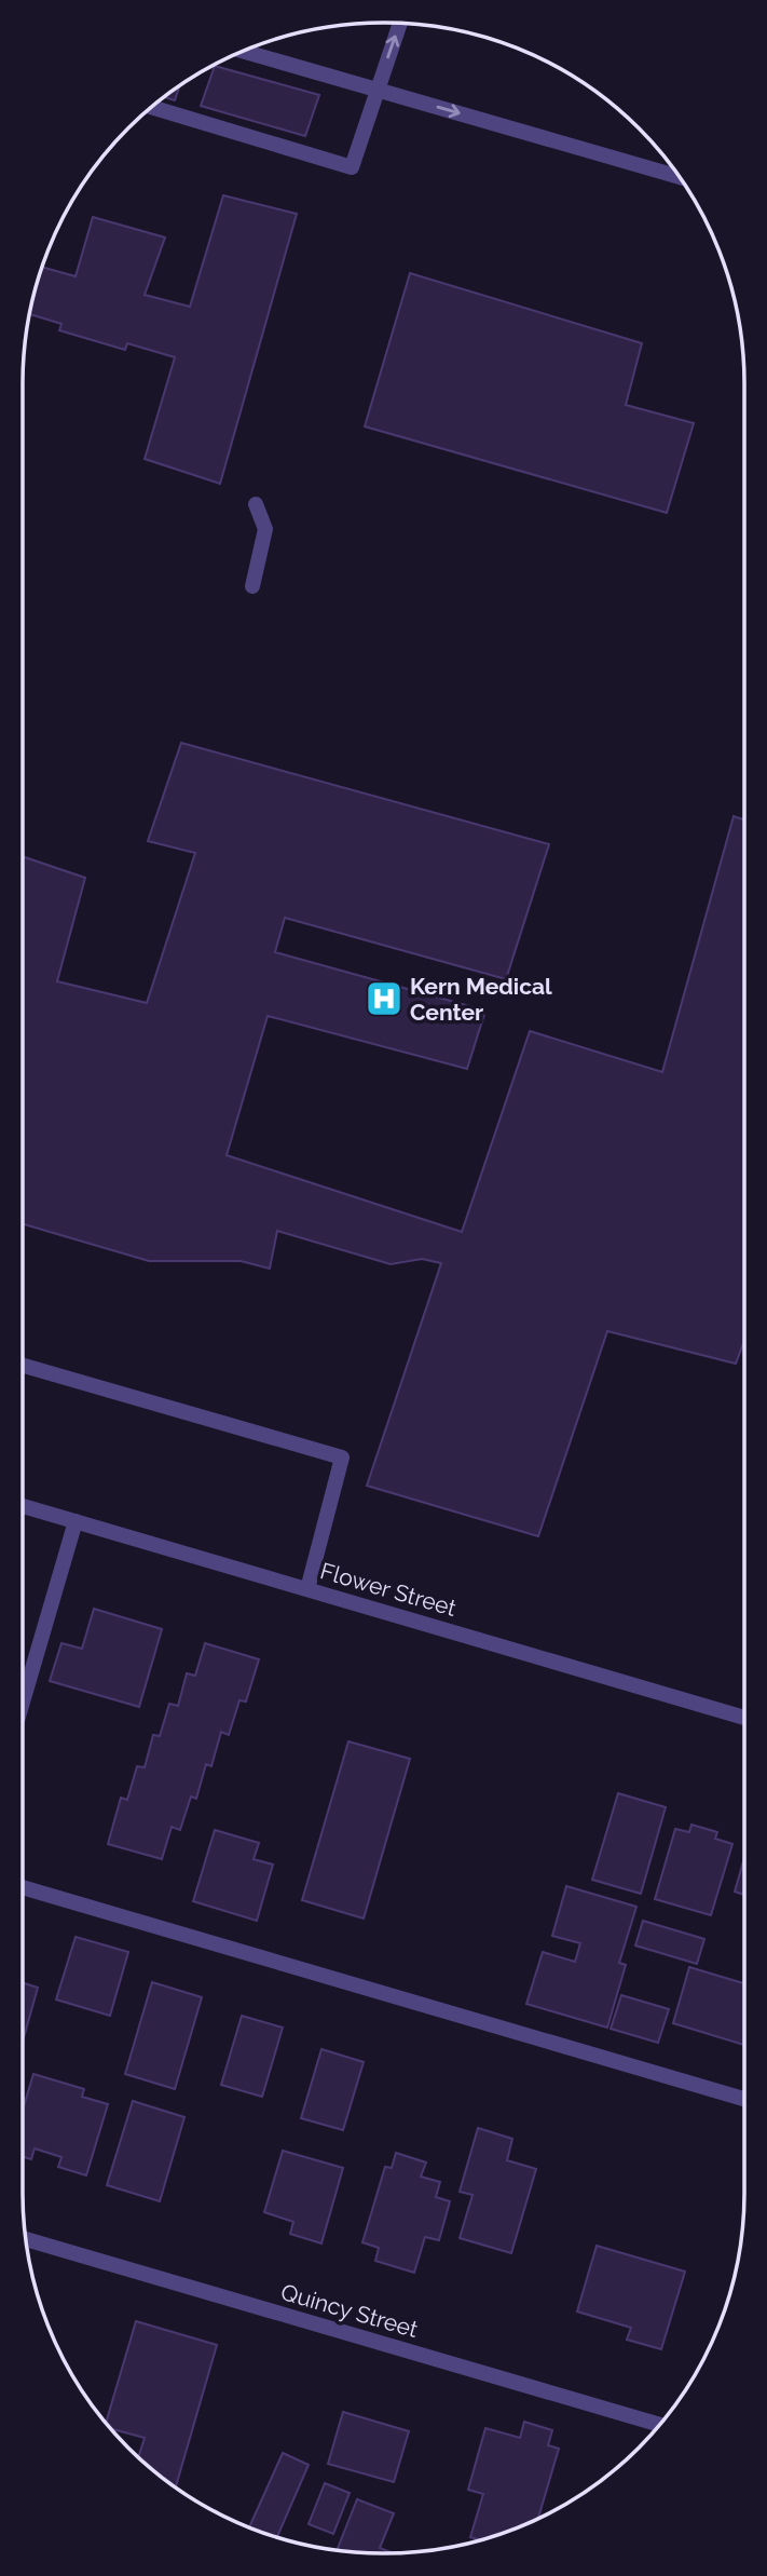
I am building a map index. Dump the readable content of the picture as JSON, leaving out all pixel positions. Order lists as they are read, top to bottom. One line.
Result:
{"streets":{"street":["Flower Street","Quincy Street"]},"places":{"hospital":["Kern Medical Center"]}}
